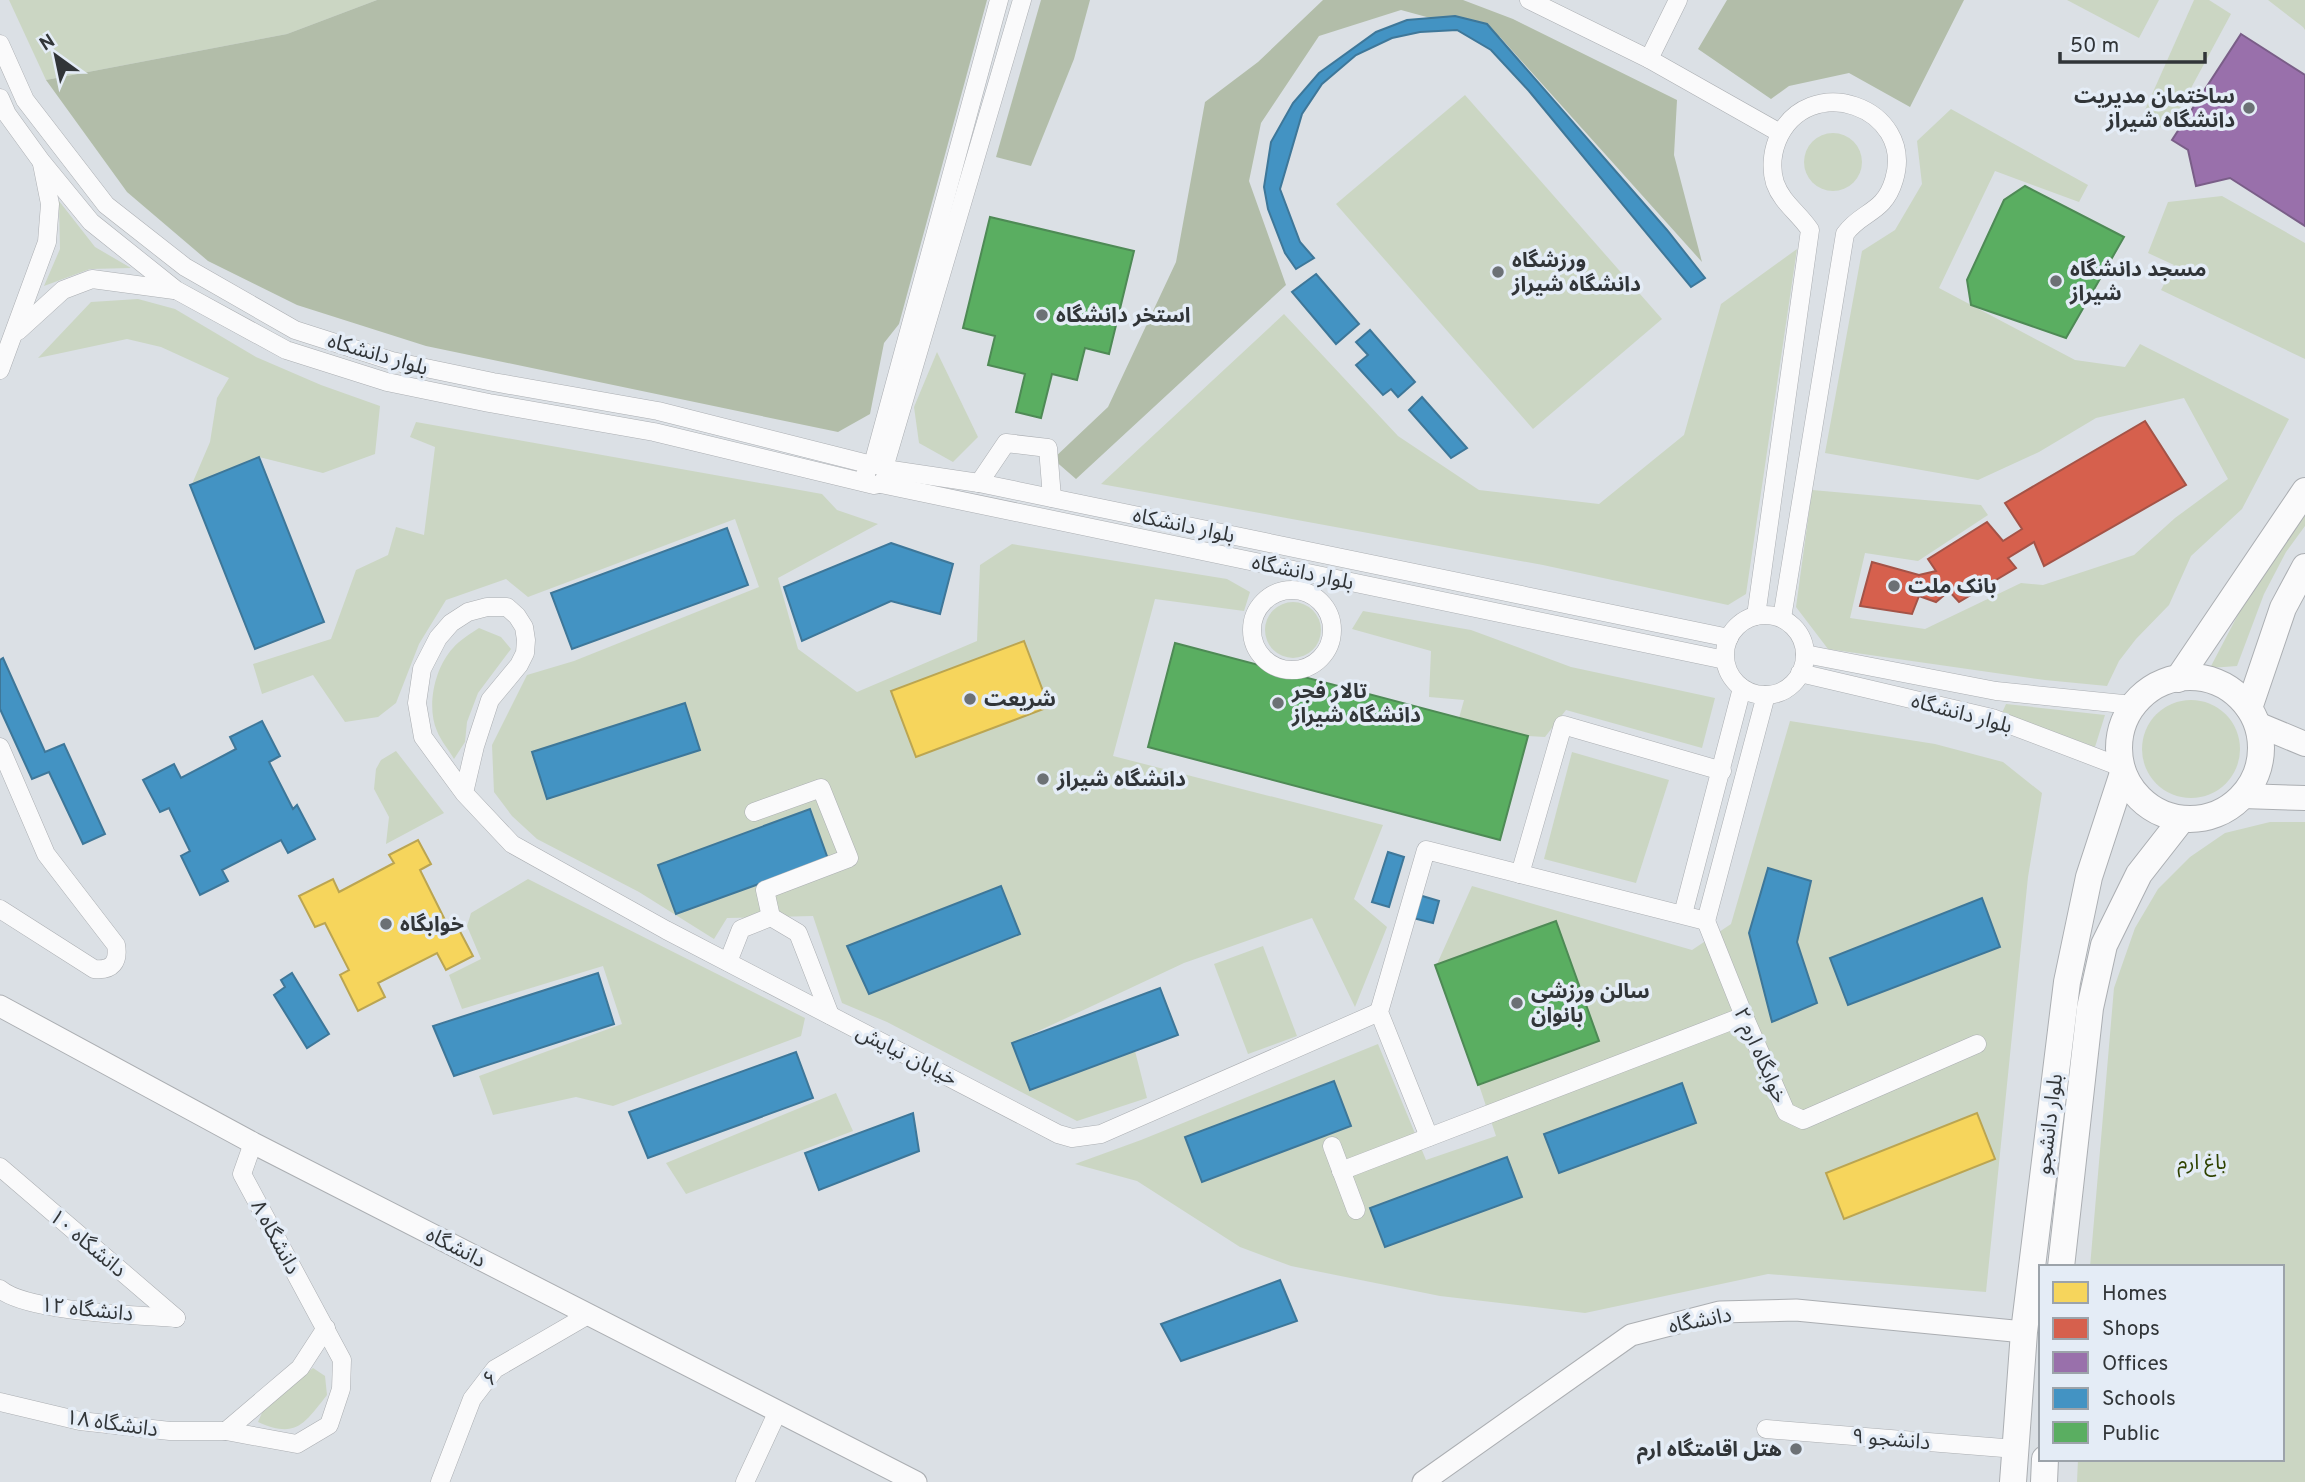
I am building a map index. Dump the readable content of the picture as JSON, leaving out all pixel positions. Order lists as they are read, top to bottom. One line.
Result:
{"streets":{"main road":["بلوار دانشجو"],"street":["بلوار دانشکاه","بلوار دانشگاه","خیابان نیایش","خوابگاه ارم ۲","۸ دانشگاه","۱۰ دانشگاه","دانشگاه","۱۲ دانشگاه","۶","۱۸ دانشگاه","۹ دانشجو"]},"crossings":[["بلوار دانشکاه","بلوار دانشگاه"],["بلوار دانشگاه","بلوار دانشجو"],["بلوار دانشجو","دانشگاه"],["بلوار دانشجو","۹ دانشجو"],["۸ دانشگاه","دانشگاه"],["۸ دانشگاه","۱۸ دانشگاه"],["۱۰ دانشگاه","۱۲ دانشگاه"],["دانشگاه","۶"]],"parks":["باغ ارم"],"places":["ساختمان مدیریت دانشگاه شیراز","ورزشگاه دانشگاه شیراز","مسجد دانشگاه شیراز","استخر دانشگاه","بانک ملت","شریعت","تالار فجر دانشگاه شیراز","دانشگاه شیراز","خوابگاه","سالن ورزشی بانوان","هتل اقامتگاه ارم"],"legend":["Homes","Shops","Offices","Schools","Public"],"scale_bar":"50 m","north":"top left"}
